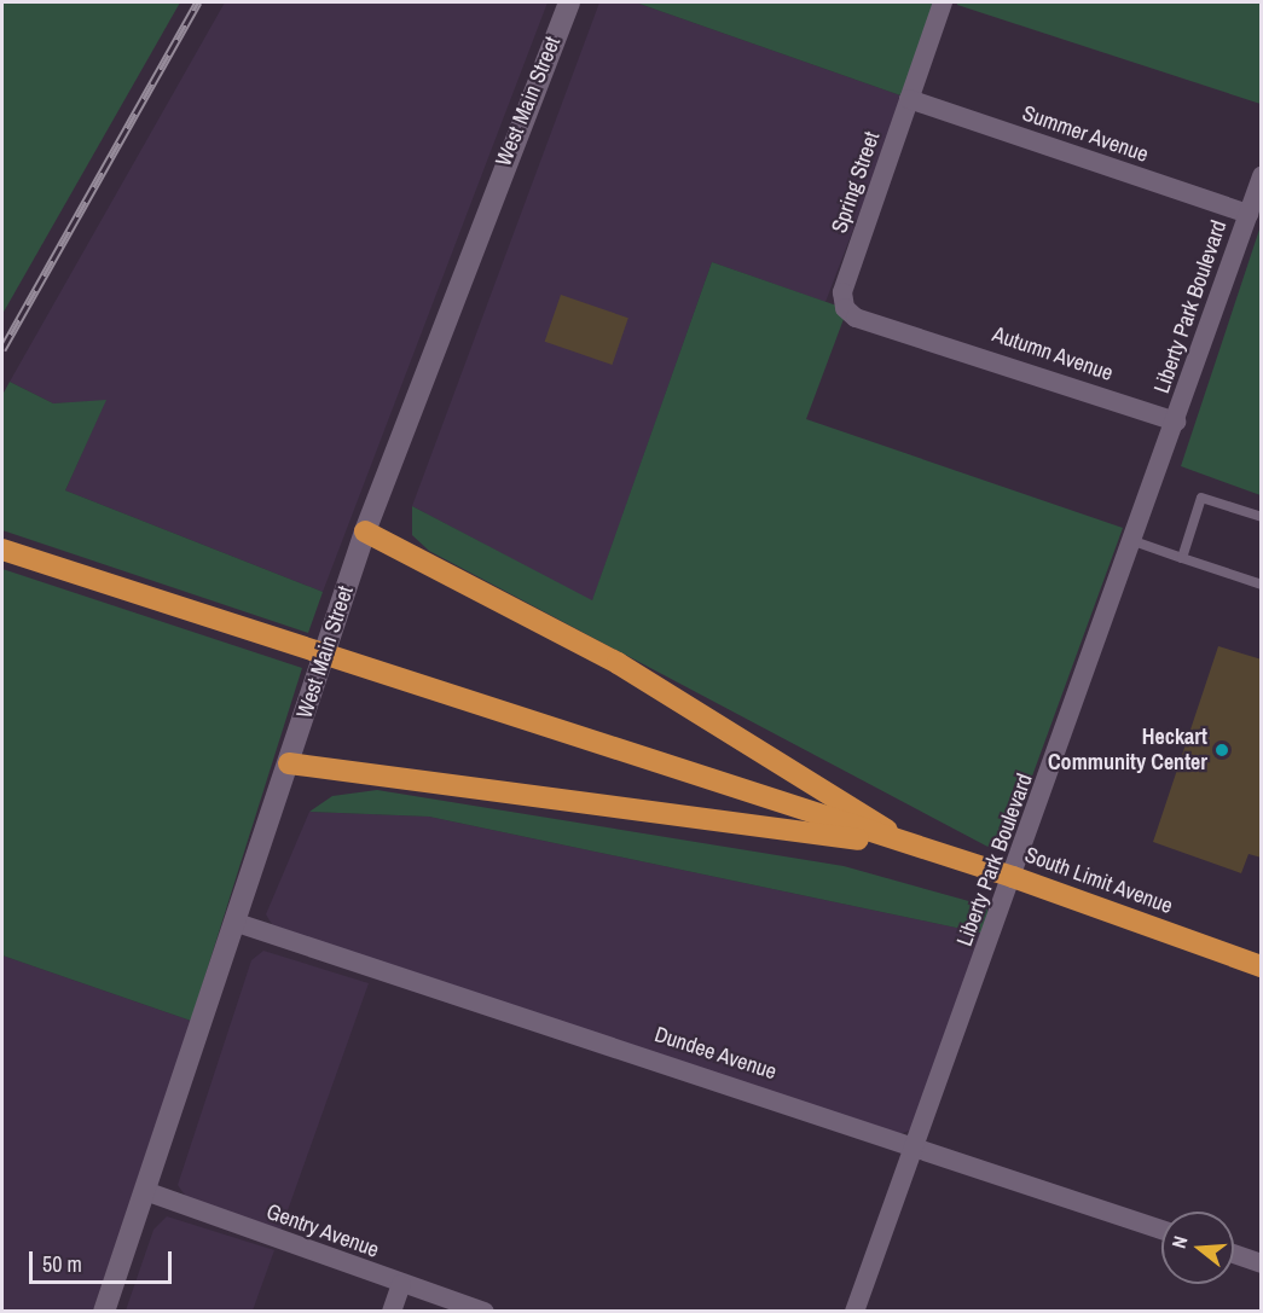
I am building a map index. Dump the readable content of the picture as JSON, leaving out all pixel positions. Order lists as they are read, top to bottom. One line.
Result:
{"streets":{"highway":["South Limit Avenue"],"main road":["West Main Street"],"street":["Summer Avenue","Spring Street","Liberty Park Boulevard","Autumn Avenue","Dundee Avenue","Gentry Avenue"]},"crossings":[["West Main Street","Dundee Avenue"],["West Main Street","Gentry Avenue"],["Summer Avenue","Spring Street"],["Summer Avenue","Liberty Park Boulevard"],["Spring Street","Autumn Avenue"],["Liberty Park Boulevard","Autumn Avenue"],["Liberty Park Boulevard","South Limit Avenue"],["Liberty Park Boulevard","Dundee Avenue"]],"places":["Heckart Community Center"],"scale_bar":"50 m","north":"left"}
